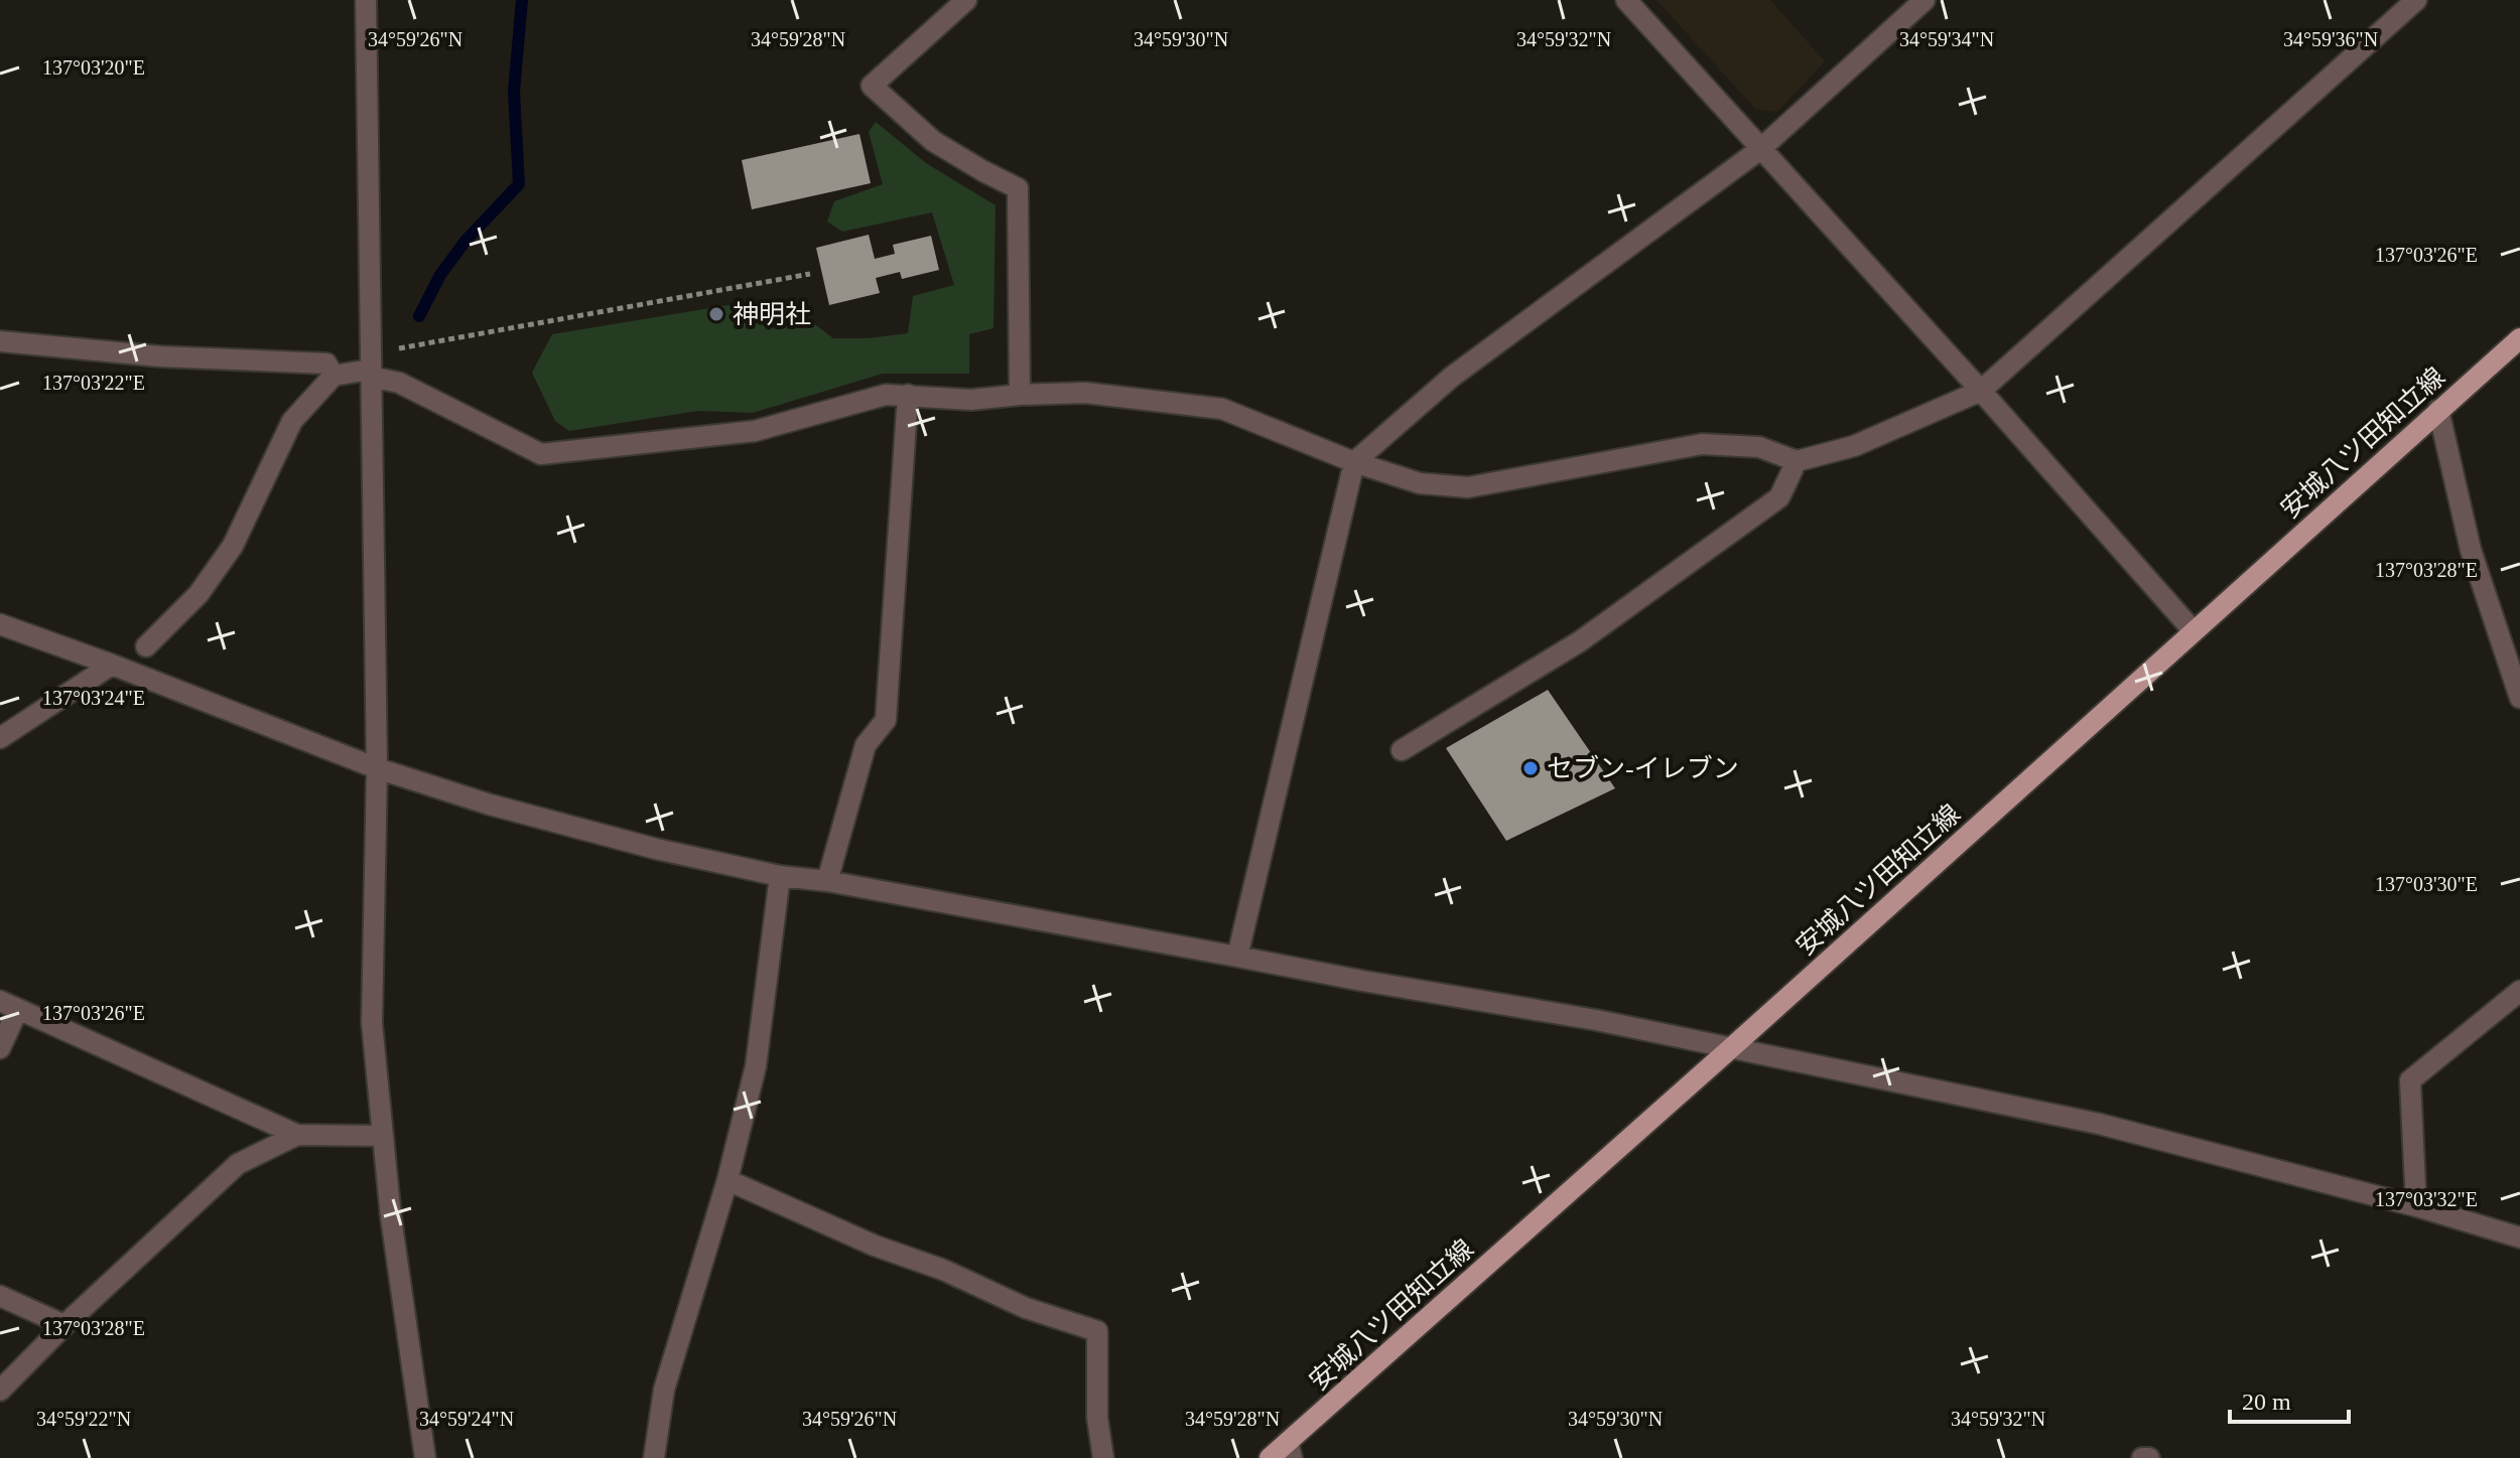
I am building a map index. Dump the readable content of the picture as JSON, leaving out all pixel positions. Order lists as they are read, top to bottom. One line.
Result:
{"streets":{"main road":["安城八ツ田知立線"]},"places":["神明社","セブン-イレブン"],"scale_bar":"20 m","coordinates":["34°59'26\"N","34°59'28\"N","34°59'30\"N","34°59'32\"N","34°59'34\"N","34°59'36\"N","137°03'20\"E","137°03'26\"E","137°03'22\"E","137°03'28\"E","137°03'24\"E","137°03'30\"E","137°03'32\"E","34°59'22\"N","34°59'24\"N"]}
